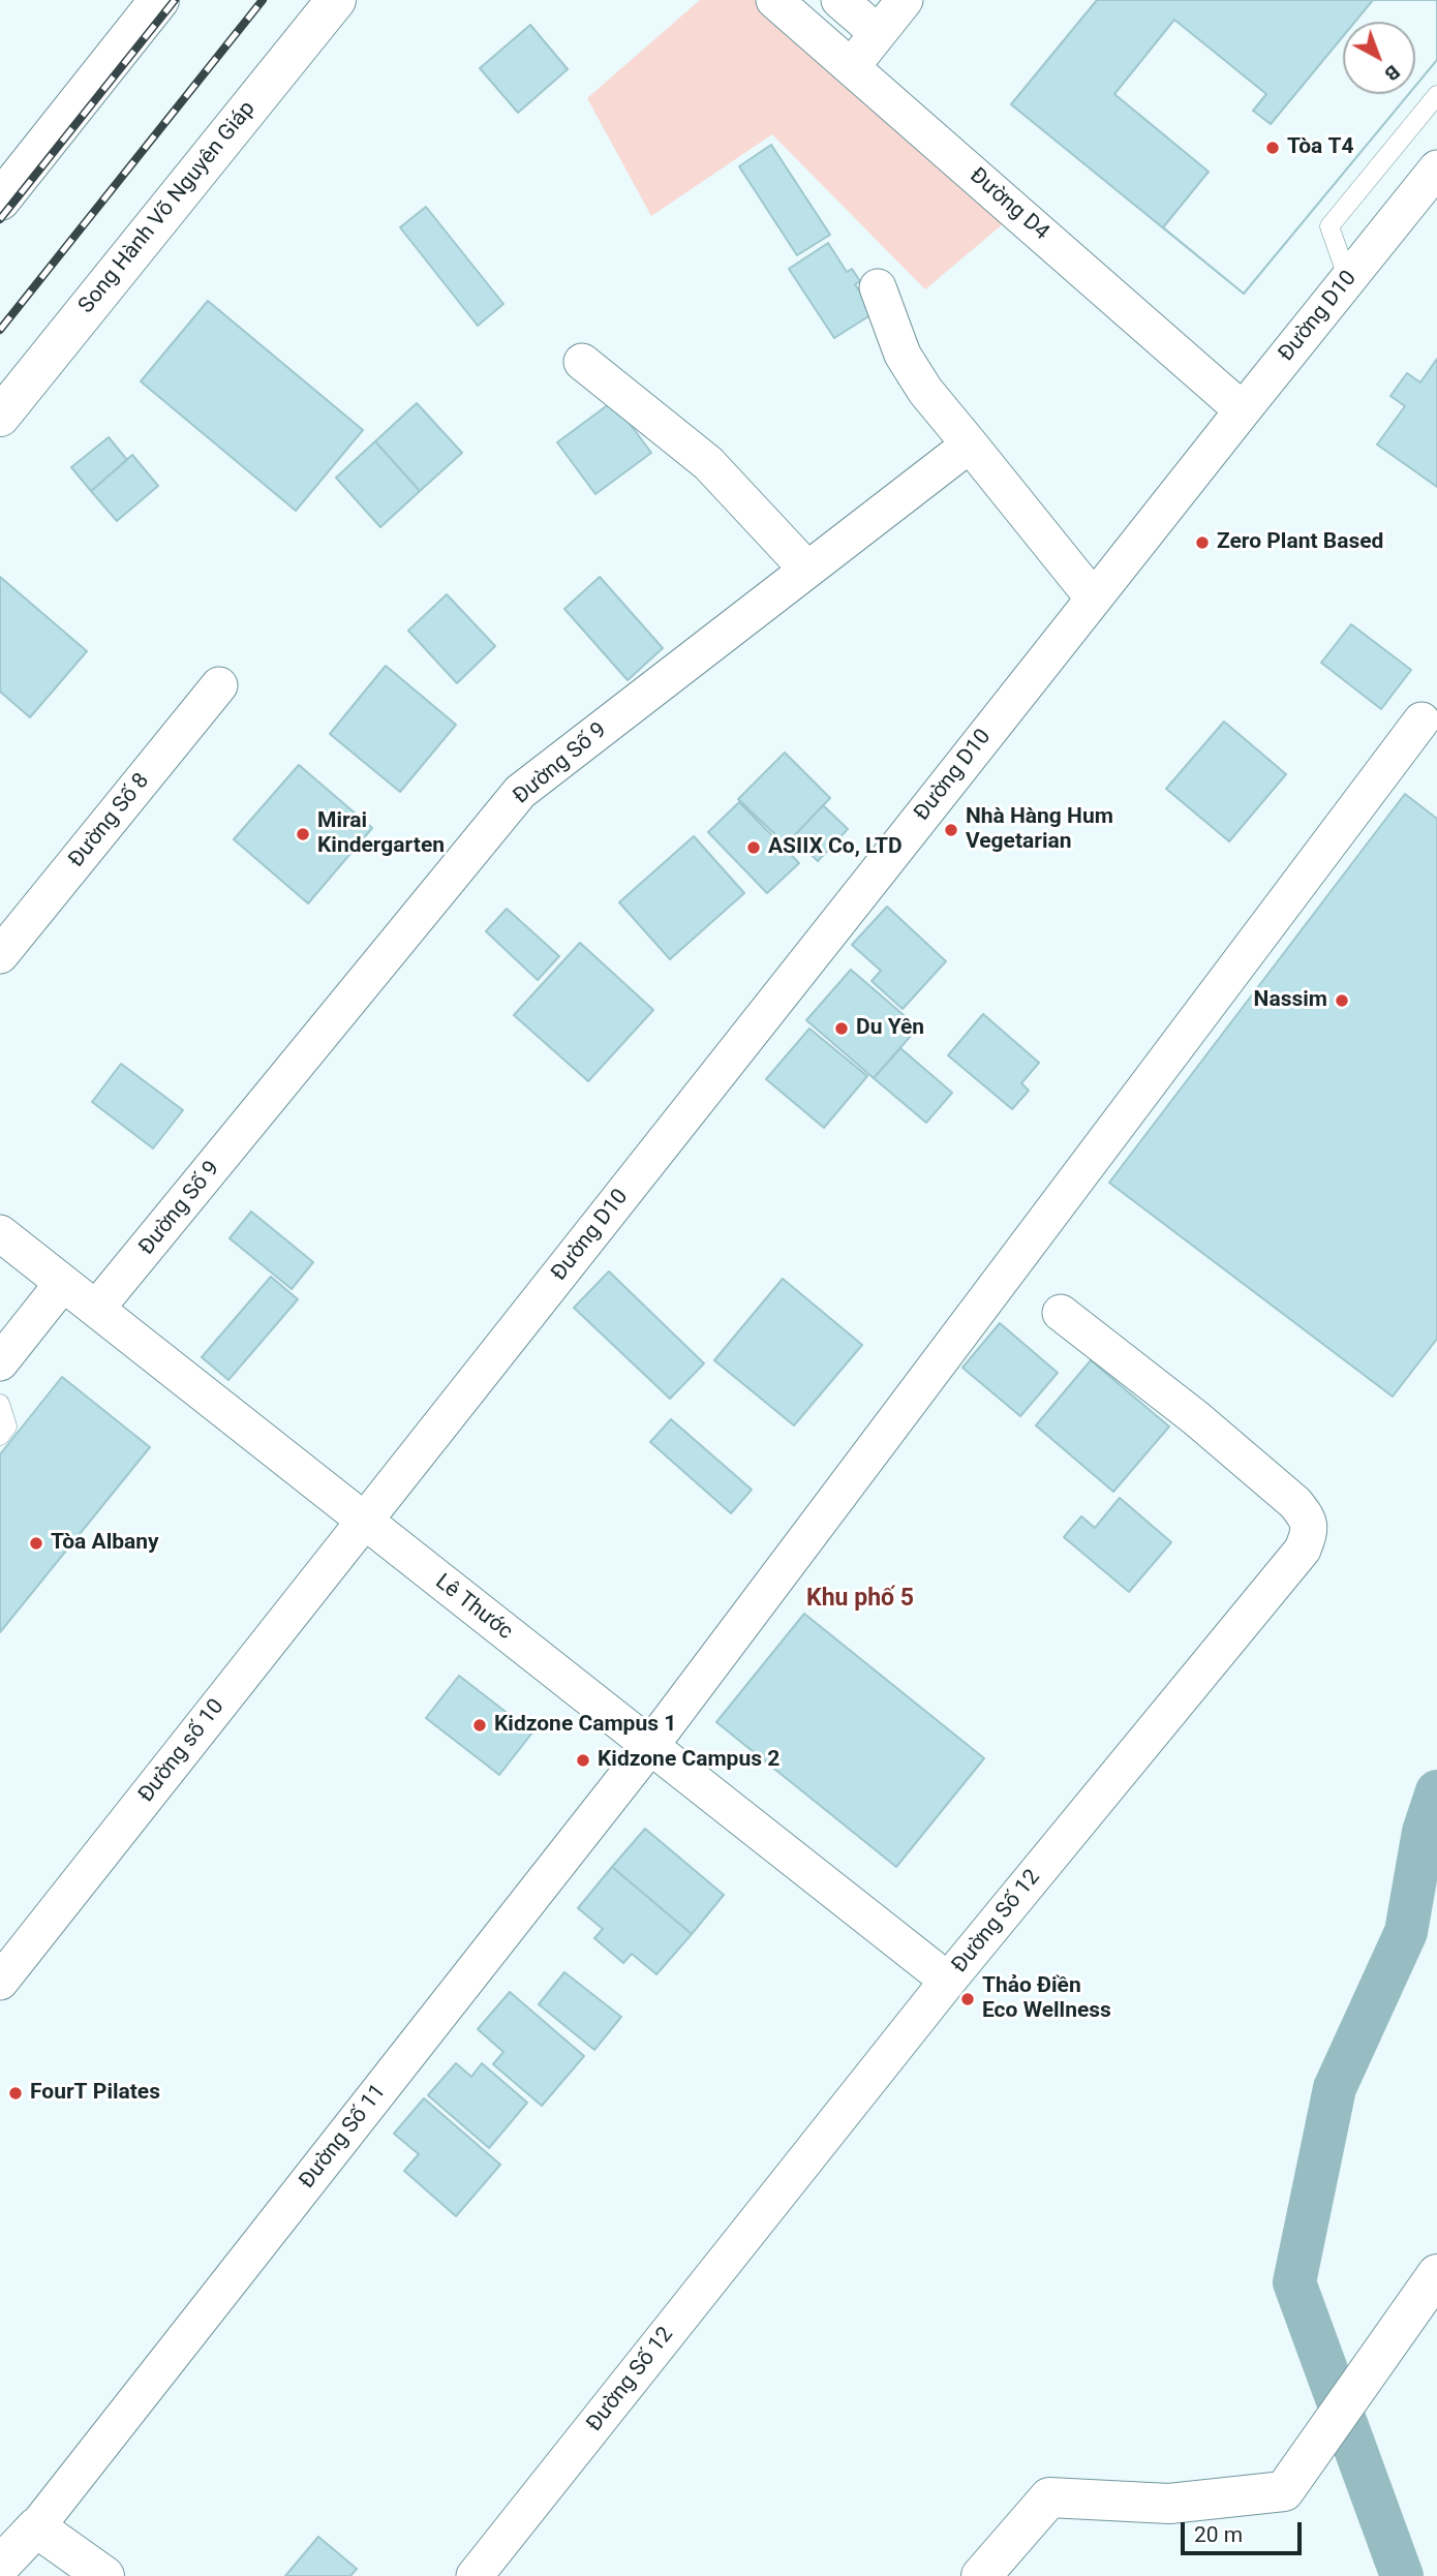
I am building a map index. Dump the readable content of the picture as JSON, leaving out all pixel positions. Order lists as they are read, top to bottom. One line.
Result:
{"streets":{"main road":["Song Hành Võ Nguyên Giáp"],"street":["Đường D4","Đường D10","Đường Số 9","Đường Số 8","Lê Thước","Đường số 10","Đường Số 12","Đường Số 11"]},"crossings":[["Đường D4","Đường D10"],["Đường D10","Lê Thước"],["Đường D10","Đường số 10"],["Đường Số 9","Lê Thước"],["Lê Thước","Đường số 10"],["Lê Thước","Đường Số 12"],["Lê Thước","Đường Số 11"]],"districts":["Khu phố 5"],"places":["Tòa T4","Zero Plant Based","Nhà Hàng Hum Vegetarian","Mirai Kindergarten","ASIIX Co, LTD","Nassim","Du Yên","Tòa Albany","Kidzone Campus 1","Kidzone Campus 2","Thảo Điền Eco Wellness","FourT Pilates"],"scale_bar":"20 m","north":"bottom right"}
